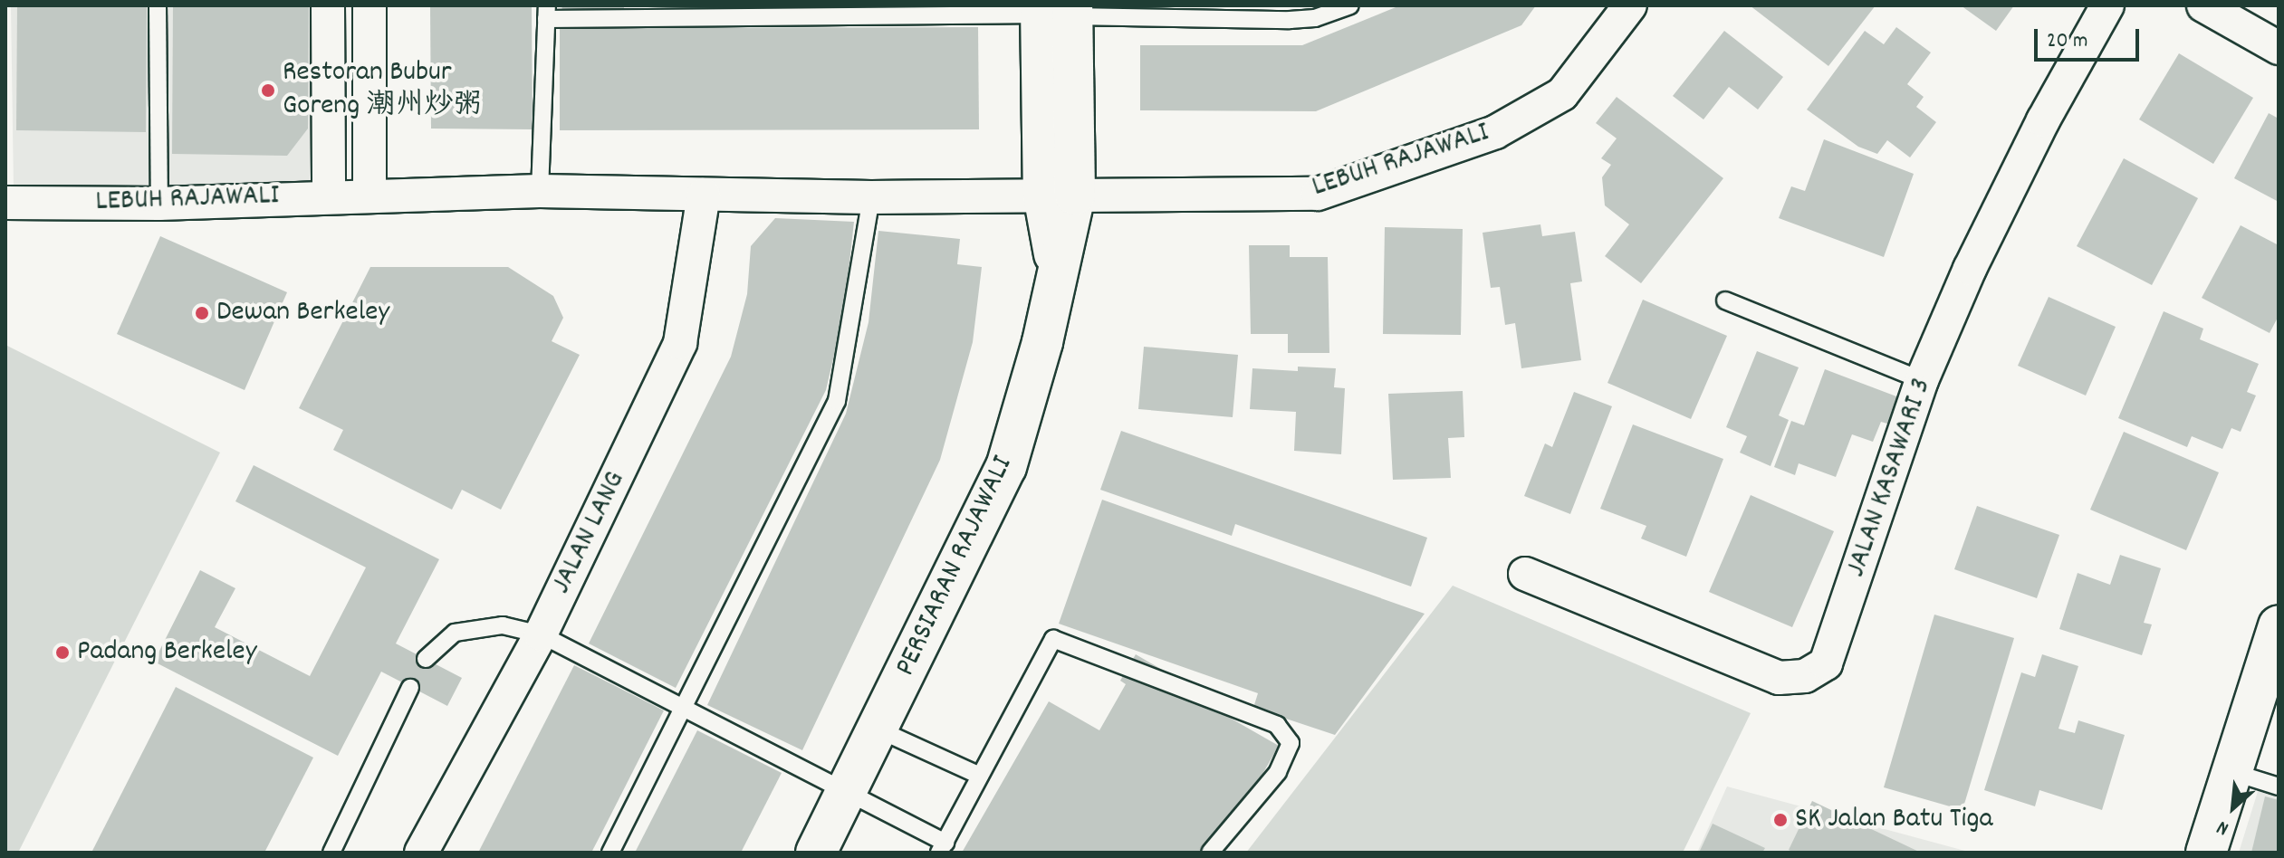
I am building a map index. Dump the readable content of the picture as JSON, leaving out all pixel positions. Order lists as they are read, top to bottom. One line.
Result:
{"streets":{"street":["LEBUH RAJAWALI","JALAN KASAWARI 3","JALAN LANG","PERSIARAN RAJAWALI"]},"crossings":[["LEBUH RAJAWALI","JALAN LANG"],["LEBUH RAJAWALI","PERSIARAN RAJAWALI"]],"places":["Restoran Bubur Goreng 潮州炒粥","Dewan Berkeley","Padang Berkeley","SK Jalan Batu Tiga"],"scale_bar":"20 m","north":"bottom left"}
